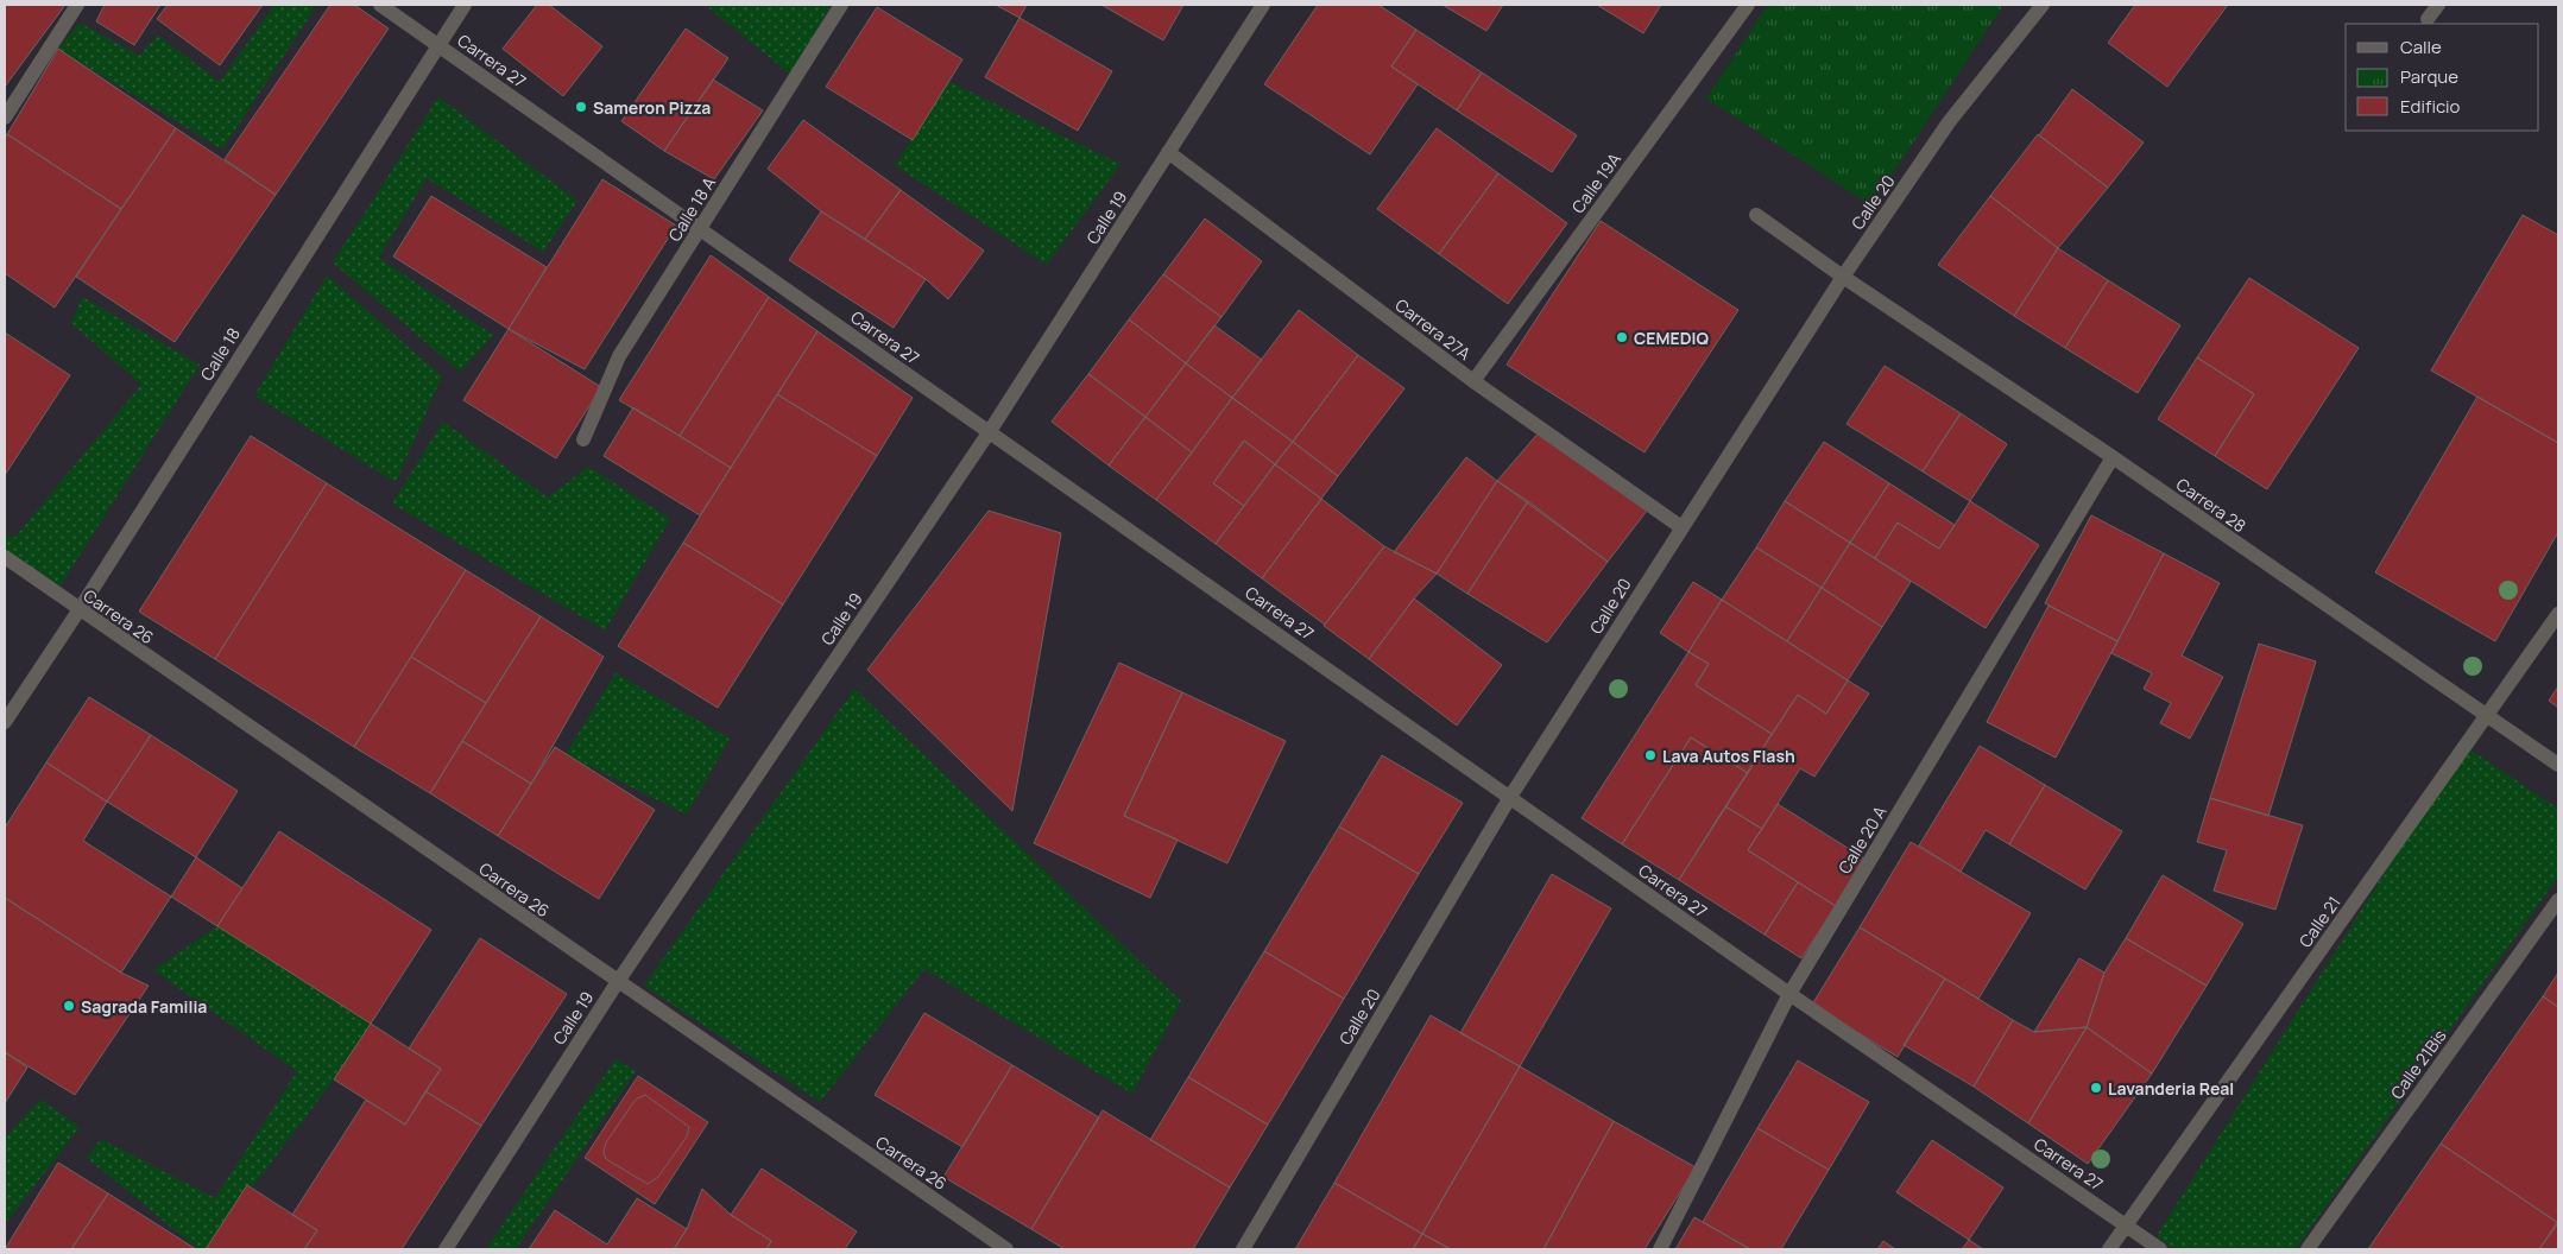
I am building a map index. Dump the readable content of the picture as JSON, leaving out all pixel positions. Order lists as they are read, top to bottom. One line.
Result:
{"streets":{"street":["Carrera 27","Calle 19A","Calle 20","Calle 18 A","Calle 19","Carrera 27A","Calle 18","Carrera 28","Carrera 26","Calle 20 A","Calle 21","Calle 21Bis"]},"crossings":[["Carrera 27","Calle 20"],["Carrera 27","Calle 18 A"],["Carrera 27","Calle 19"],["Carrera 27","Calle 18"],["Carrera 27","Calle 20 A"],["Carrera 27","Calle 21"],["Calle 19A","Carrera 27A"],["Calle 20","Carrera 27A"],["Calle 20","Carrera 28"],["Calle 19","Carrera 27A"],["Calle 19","Carrera 26"],["Calle 18","Carrera 26"],["Carrera 28","Calle 20 A"],["Carrera 28","Calle 21"]],"places":["Sameron Pizza","CEMEDIQ","Lava Autos Flash","Sagrada Familia","Lavanderia Real"],"legend":["Calle","Parque","Edificio"]}
